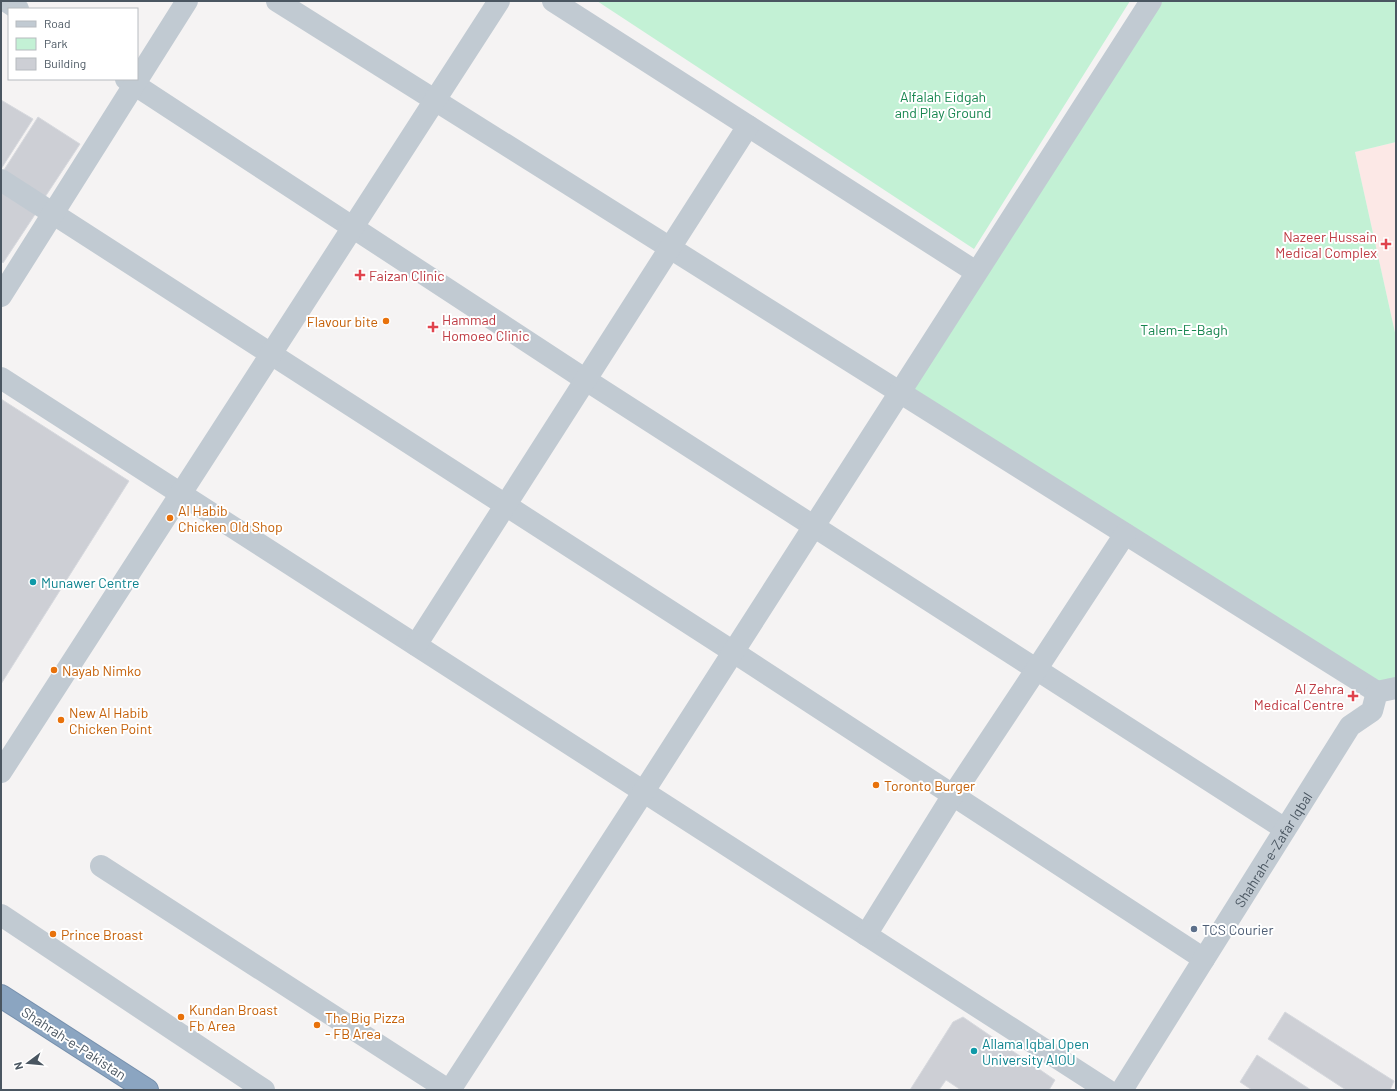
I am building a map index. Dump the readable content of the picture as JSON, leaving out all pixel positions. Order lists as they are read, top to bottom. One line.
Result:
{"streets":{"highway":["Shahrah-e-Pakistan"],"street":["Shahrah-e-Zafar Iqbal"]},"parks":["Alfalah Eidgah and Play Ground","Talem-E-Bagh"],"places":{"health":["Nazeer Hussain Medical Complex","Faizan Clinic","Hammad Homoeo Clinic","Al Zehra Medical Centre"],"other":["Flavour bite","Al Habib Chicken Old Shop","Munawer Centre","Nayab Nimko","New Al Habib Chicken Point","Toronto Burger","TCS Courier","Prince Broast","Kundan Broast Fb Area","The Big Pizza - FB Area","Allama Iqbal Open University AIOU"]},"legend":["Road","Park","Building"],"north":"left"}
